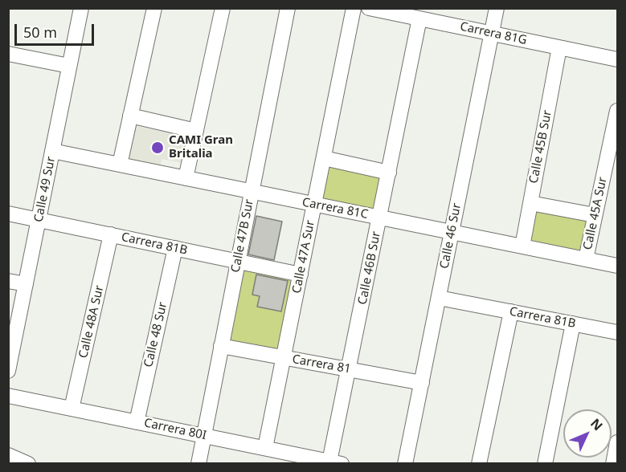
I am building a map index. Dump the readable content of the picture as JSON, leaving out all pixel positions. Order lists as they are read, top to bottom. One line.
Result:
{"streets":{"street":["Carrera 81G","Calle 45B Sur","Calle 49 Sur","Carrera 81C","Calle 45A Sur","Calle 47B Sur","Calle 46 Sur","Carrera 81B","Calle 47A Sur","Calle 46B Sur","Calle 48A Sur","Calle 48 Sur","Carrera 81","Carrera 80I"]},"crossings":[["Carrera 81G","Calle 45B Sur"],["Carrera 81G","Calle 46 Sur"],["Carrera 81G","Calle 46B Sur"],["Calle 45B Sur","Carrera 81C"],["Calle 49 Sur","Carrera 81C"],["Calle 49 Sur","Carrera 81B"],["Carrera 81C","Calle 45A Sur"],["Carrera 81C","Calle 47B Sur"],["Carrera 81C","Calle 46 Sur"],["Carrera 81C","Calle 47A Sur"],["Carrera 81C","Calle 46B Sur"],["Calle 47B Sur","Carrera 81B"],["Calle 47B Sur","Carrera 81"],["Calle 47B Sur","Carrera 80I"],["Calle 46 Sur","Carrera 81B"],["Calle 46 Sur","Carrera 81"],["Carrera 81B","Calle 47A Sur"],["Carrera 81B","Calle 48A Sur"],["Carrera 81B","Calle 48 Sur"],["Calle 47A Sur","Carrera 81"],["Calle 47A Sur","Carrera 80I"],["Calle 46B Sur","Carrera 81"],["Calle 46B Sur","Carrera 80I"],["Calle 48A Sur","Carrera 80I"],["Calle 48 Sur","Carrera 80I"]],"places":["CAMI Gran Britalia"],"scale_bar":"50 m","north":"top right"}
